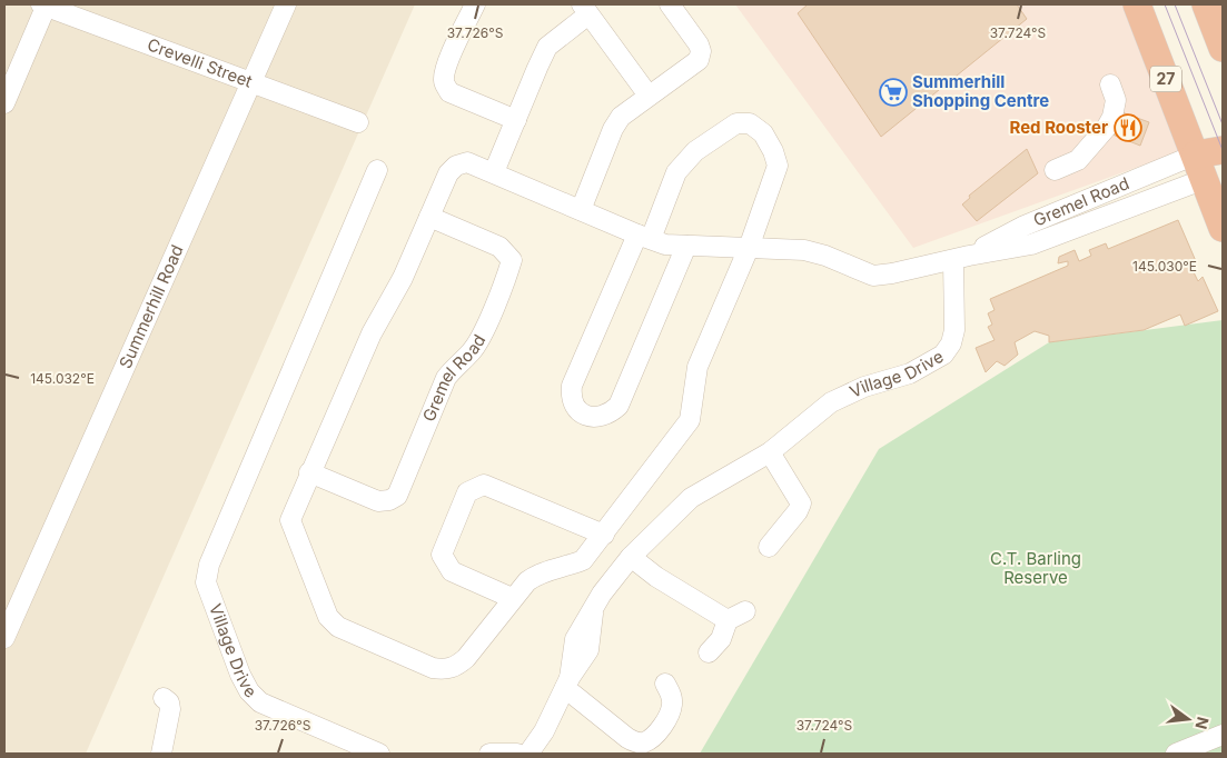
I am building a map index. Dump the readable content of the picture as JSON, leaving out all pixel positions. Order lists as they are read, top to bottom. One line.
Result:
{"streets":{"highway":["27"],"street":["Crevelli Street","Gremel Road","Summerhill Road","Village Drive"]},"crossings":[["Crevelli Street","Summerhill Road"],["27","Gremel Road"],["Gremel Road","Village Drive"]],"parks":["C.T. Barling Reserve"],"places":{"supermarket":["Summerhill Shopping Centre"],"restaurant":["Red Rooster"]},"north":"right","coordinates":["37.726°S","37.724°S","145.030°E","145.032°E"]}
